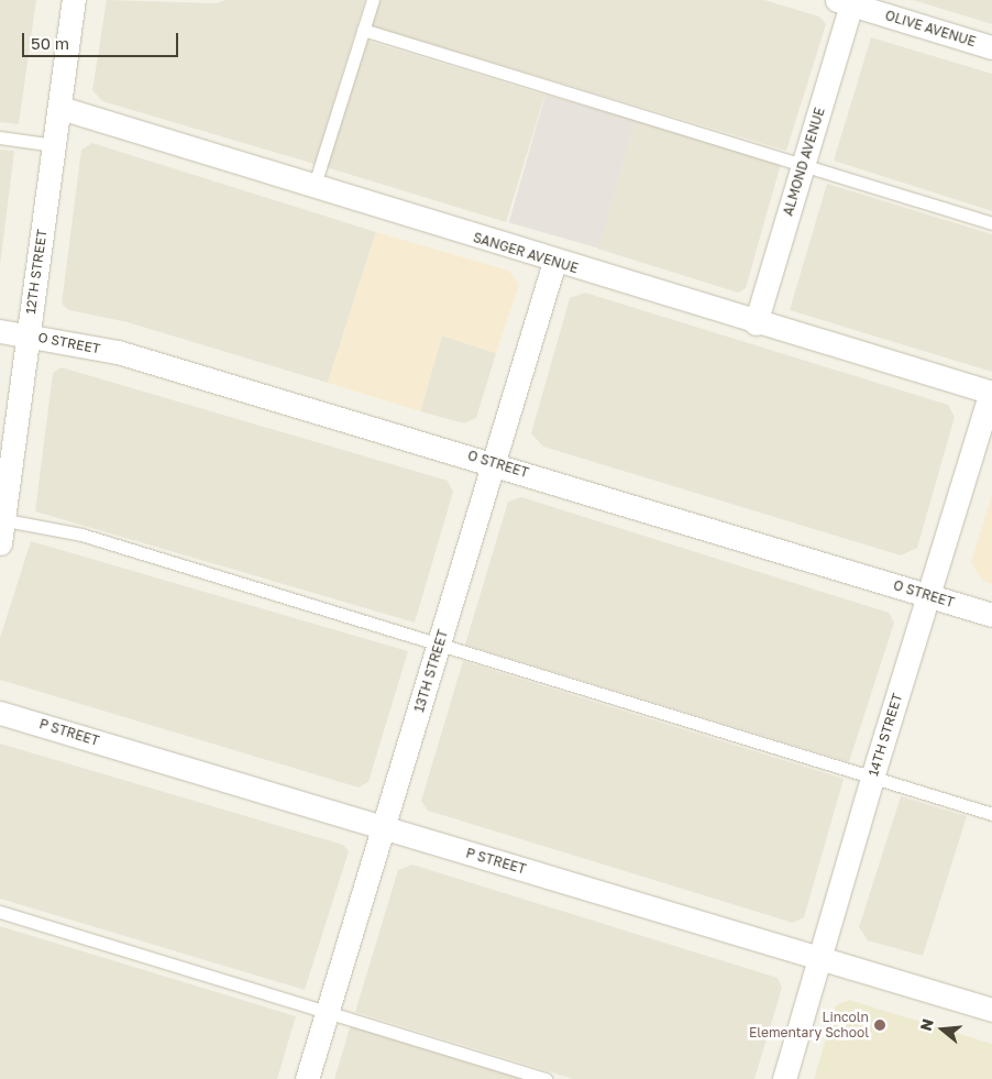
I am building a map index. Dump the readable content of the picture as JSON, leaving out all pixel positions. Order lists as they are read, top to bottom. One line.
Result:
{"streets":{"street":["OLIVE AVENUE","ALMOND AVENUE","SANGER AVENUE","12TH STREET","O STREET","13TH STREET","P STREET","14TH STREET"]},"crossings":[["OLIVE AVENUE","ALMOND AVENUE"],["ALMOND AVENUE","SANGER AVENUE"],["SANGER AVENUE","12TH STREET"],["SANGER AVENUE","13TH STREET"],["SANGER AVENUE","14TH STREET"],["12TH STREET","O STREET"],["O STREET","13TH STREET"],["O STREET","14TH STREET"],["13TH STREET","P STREET"],["P STREET","14TH STREET"]],"places":["Lincoln Elementary School"],"scale_bar":"50 m","north":"left"}
